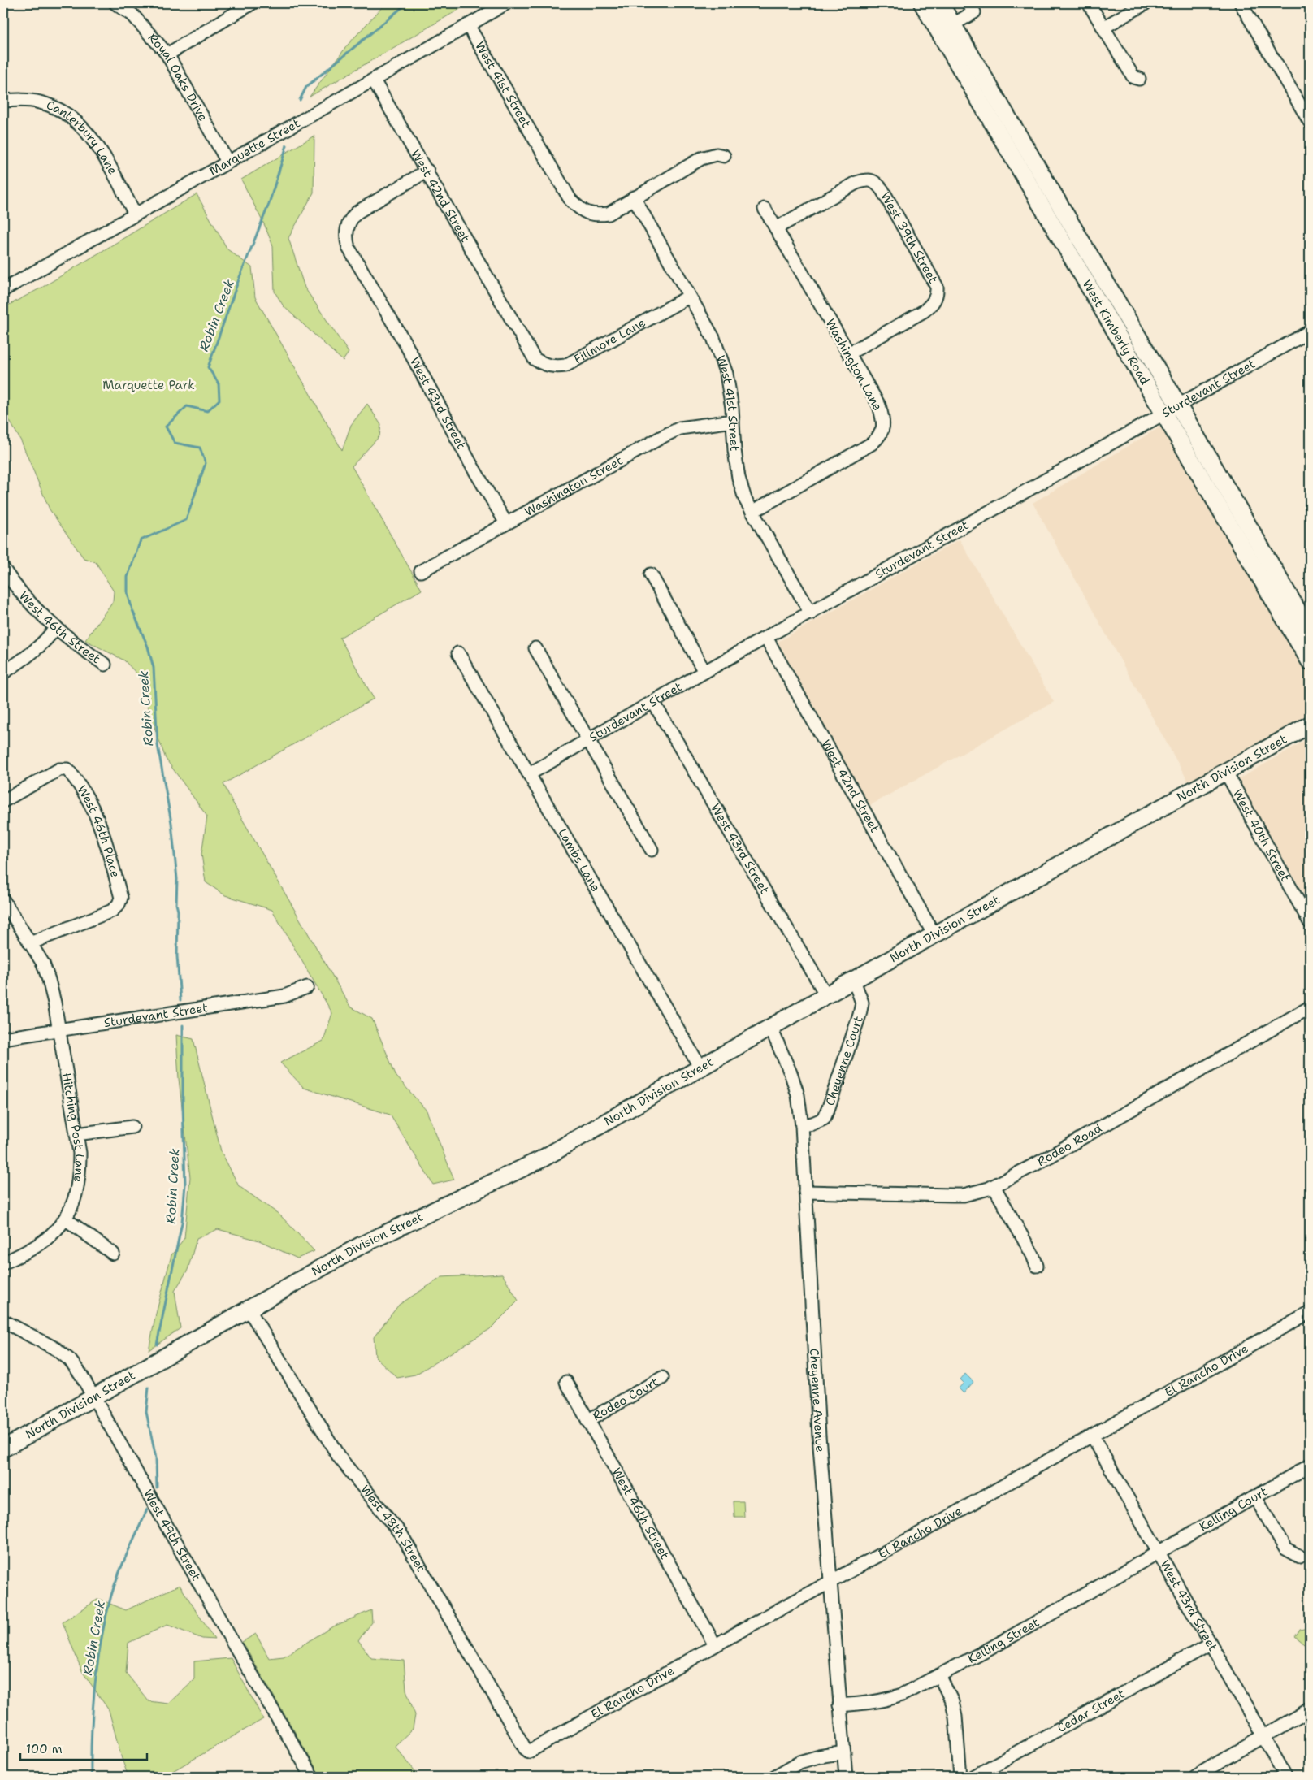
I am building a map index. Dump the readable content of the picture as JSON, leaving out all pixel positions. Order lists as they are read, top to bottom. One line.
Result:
{"streets":{"main road":["West Kimberly Road","North Division Street"],"street":["Royal Oaks Drive","West 41st Street","Canterbury Lane","Marquette Street","West 42nd Street","West 39th Street","Fillmore Lane","Washington Lane","Sturdevant Street","West 43rd Street","Washington Street","West 46th Street","West 46th Place","West 40th Street","Lambs Lane","Cheyenne Court","Hitching Post Lane","Rodeo Road","El Rancho Drive","Rodeo Court","Cheyenne Avenue","Kelling Court","West 48th Street","West 49th Street","Kelling Street","Cedar Street"]},"crossings":[["Royal Oaks Drive","Marquette Street"],["West 41st Street","Marquette Street"],["West 41st Street","Fillmore Lane"],["West 41st Street","Washington Lane"],["West 41st Street","Sturdevant Street"],["West 41st Street","Washington Street"],["Canterbury Lane","Marquette Street"],["Marquette Street","West 42nd Street"],["West 42nd Street","Fillmore Lane"],["West 42nd Street","Sturdevant Street"],["West 42nd Street","West 43rd Street"],["West 42nd Street","North Division Street"],["West 39th Street","Washington Lane"],["West Kimberly Road","Sturdevant Street"],["Sturdevant Street","West 43rd Street"],["Sturdevant Street","Hitching Post Lane"],["West 43rd Street","Washington Street"],["West 43rd Street","North Division Street"],["West 43rd Street","El Rancho Drive"],["West 43rd Street","Kelling Court"],["West 43rd Street","Kelling Street"],["West 43rd Street","Cedar Street"],["West 46th Street","El Rancho Drive"],["West 46th Street","Rodeo Court"],["North Division Street","West 40th Street"],["North Division Street","Lambs Lane"],["North Division Street","Cheyenne Court"],["North Division Street","Cheyenne Avenue"],["North Division Street","West 48th Street"],["North Division Street","West 49th Street"],["West 46th Place","Hitching Post Lane"],["Cheyenne Court","Cheyenne Avenue"],["Rodeo Road","Cheyenne Avenue"],["El Rancho Drive","Cheyenne Avenue"],["El Rancho Drive","West 48th Street"],["Cheyenne Avenue","Kelling Street"],["Kelling Court","Kelling Street"]],"water":["Robin Creek"],"parks":["Marquette Park"],"scale_bar":"100 m"}
